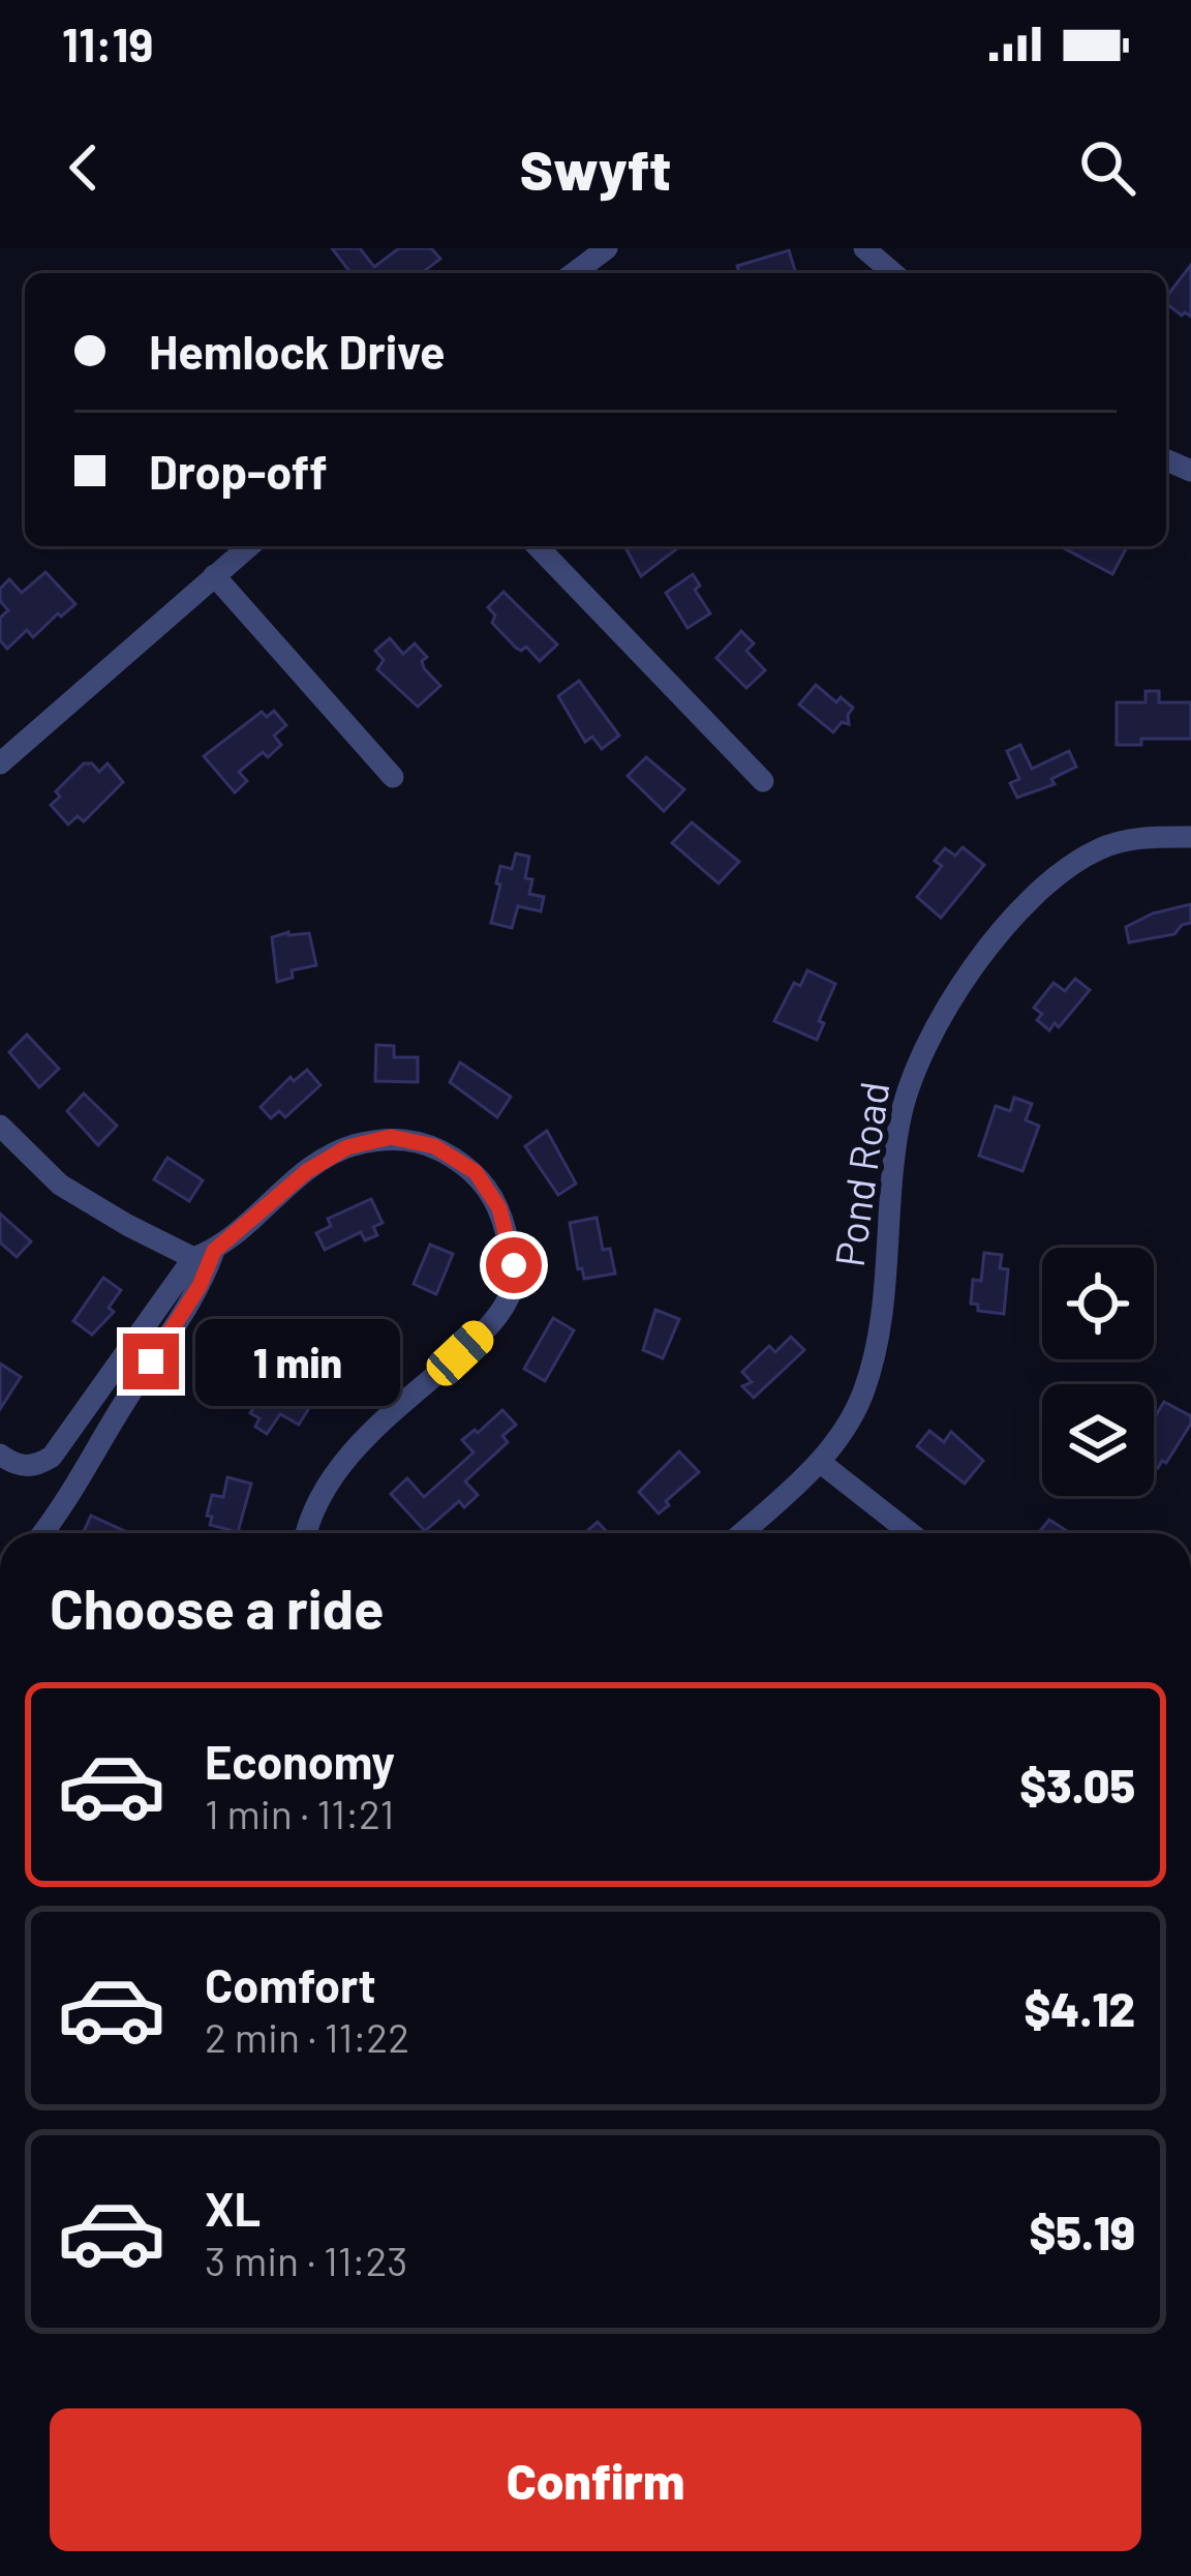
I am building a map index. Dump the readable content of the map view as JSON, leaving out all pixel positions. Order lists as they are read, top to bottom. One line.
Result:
{"streets":{"street":["Pond Road"]},"page":{"status":"11:19","header":"Swyft","banner":["Hemlock Drive","Drop-off"],"bubble":"1 min","heading":"Choose a ride","list":[{"name":"Economy","note":"1 min · 11:21","value":"$3.05"},{"name":"Comfort","note":"2 min · 11:22","value":"$4.12"},{"name":"XL","note":"3 min · 11:23","value":"$5.19"}],"buttons":"Confirm"}}
